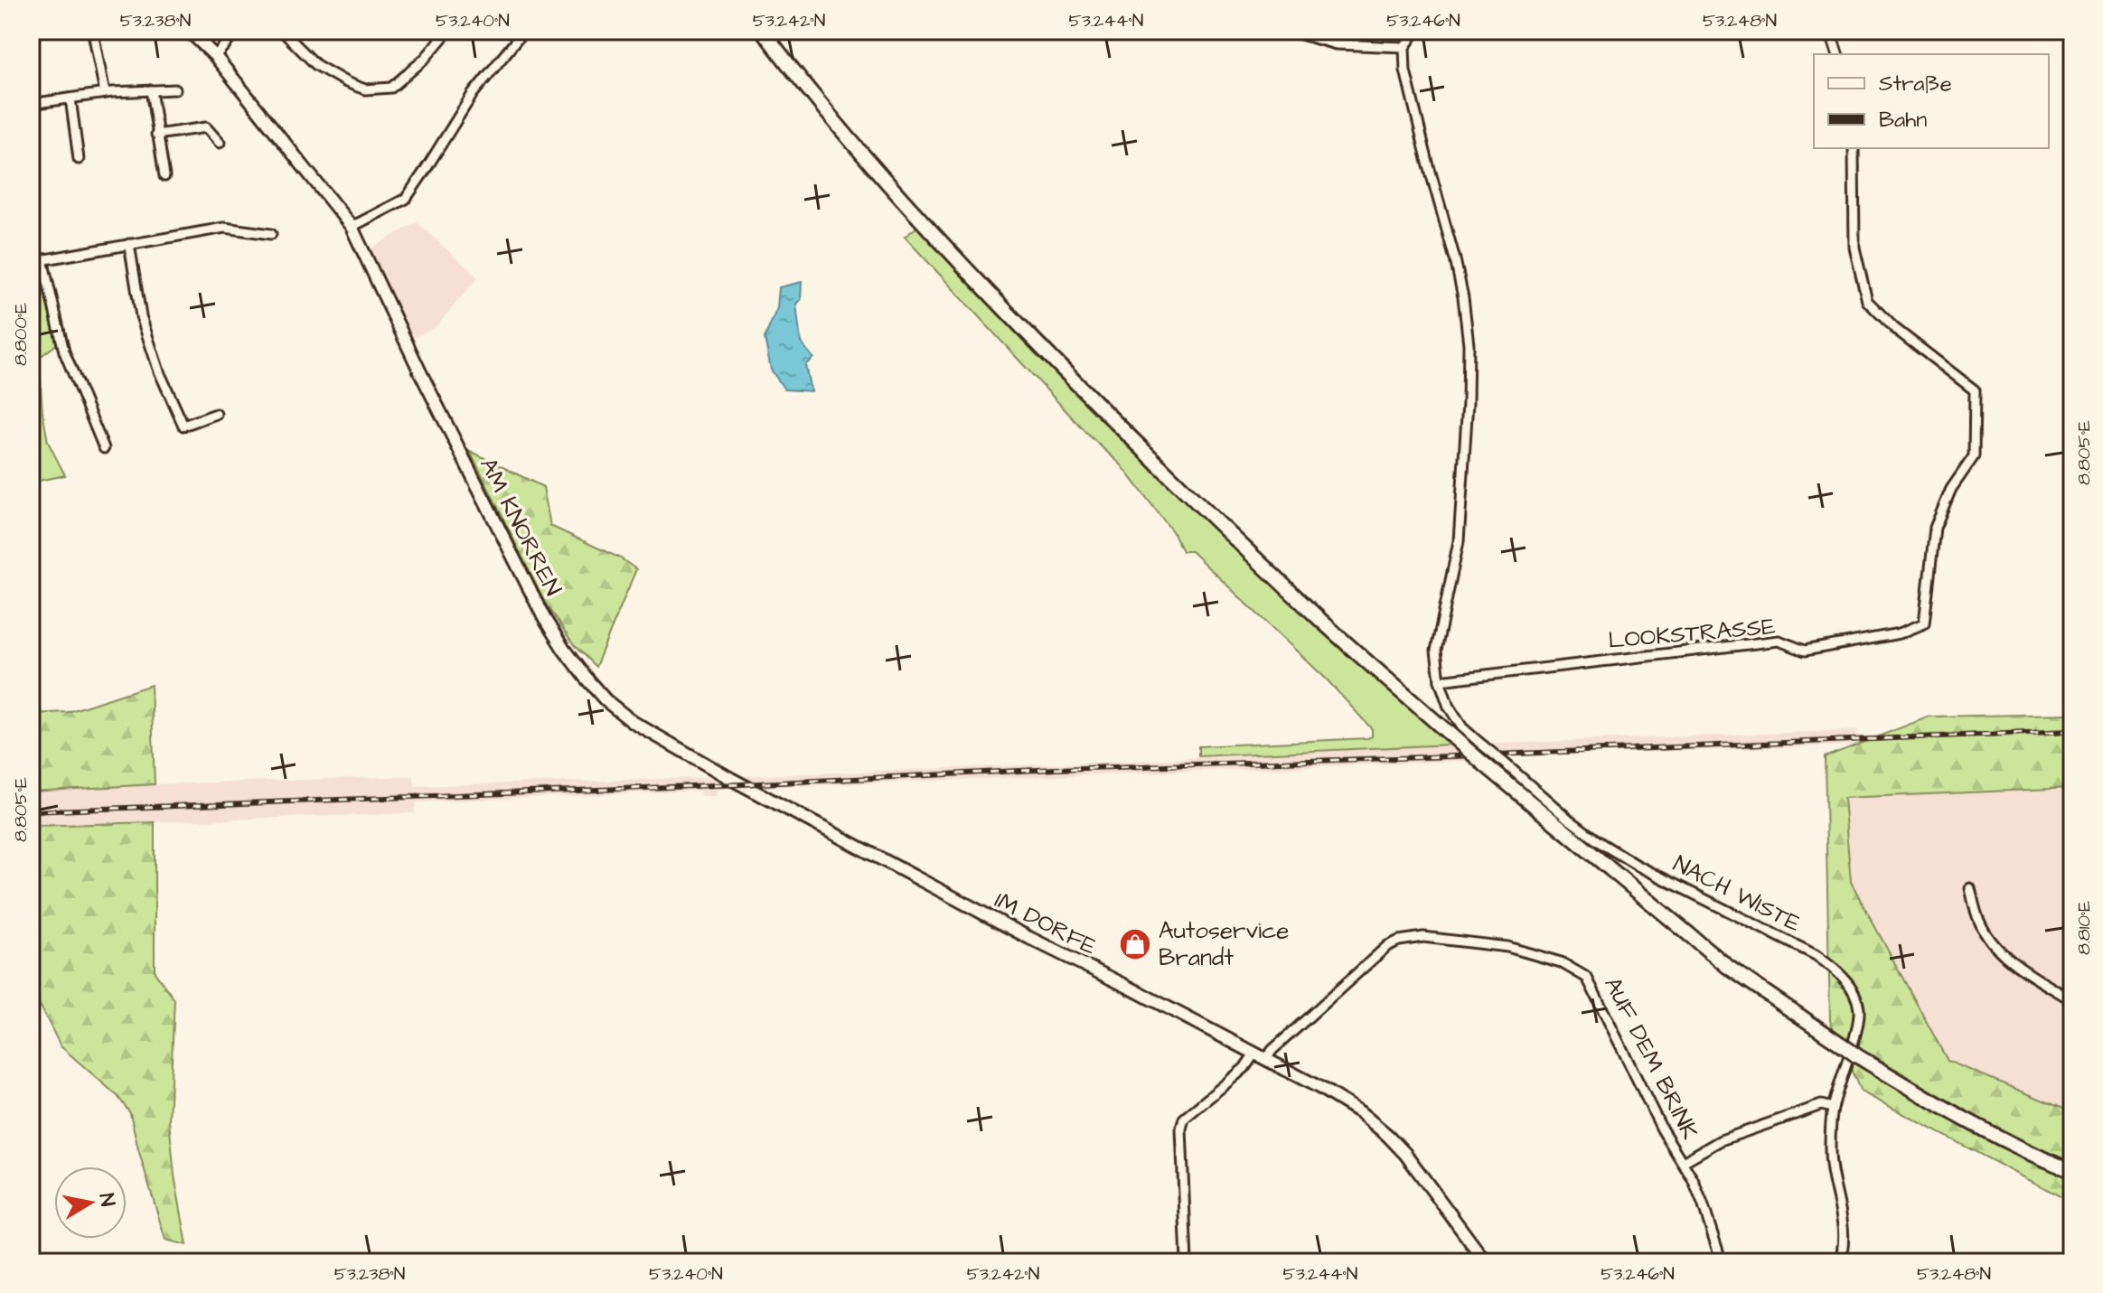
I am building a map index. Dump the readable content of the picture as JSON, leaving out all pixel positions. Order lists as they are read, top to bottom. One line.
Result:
{"streets":{"street":["AM KNORREN","LOOKSTRASSE","NACH WISTE","IM DORFE","AUF DEM BRINK"]},"crossings":[["AM KNORREN","IM DORFE"],["LOOKSTRASSE","NACH WISTE"],["IM DORFE","AUF DEM BRINK"]],"places":{"shop":["Autoservice Brandt"]},"legend":["Straße","Bahn"],"north":"right","coordinates":["53.238°N","53.240°N","53.242°N","53.244°N","53.246°N","53.248°N","8.800°E","8.805°E","8.810°E"]}
